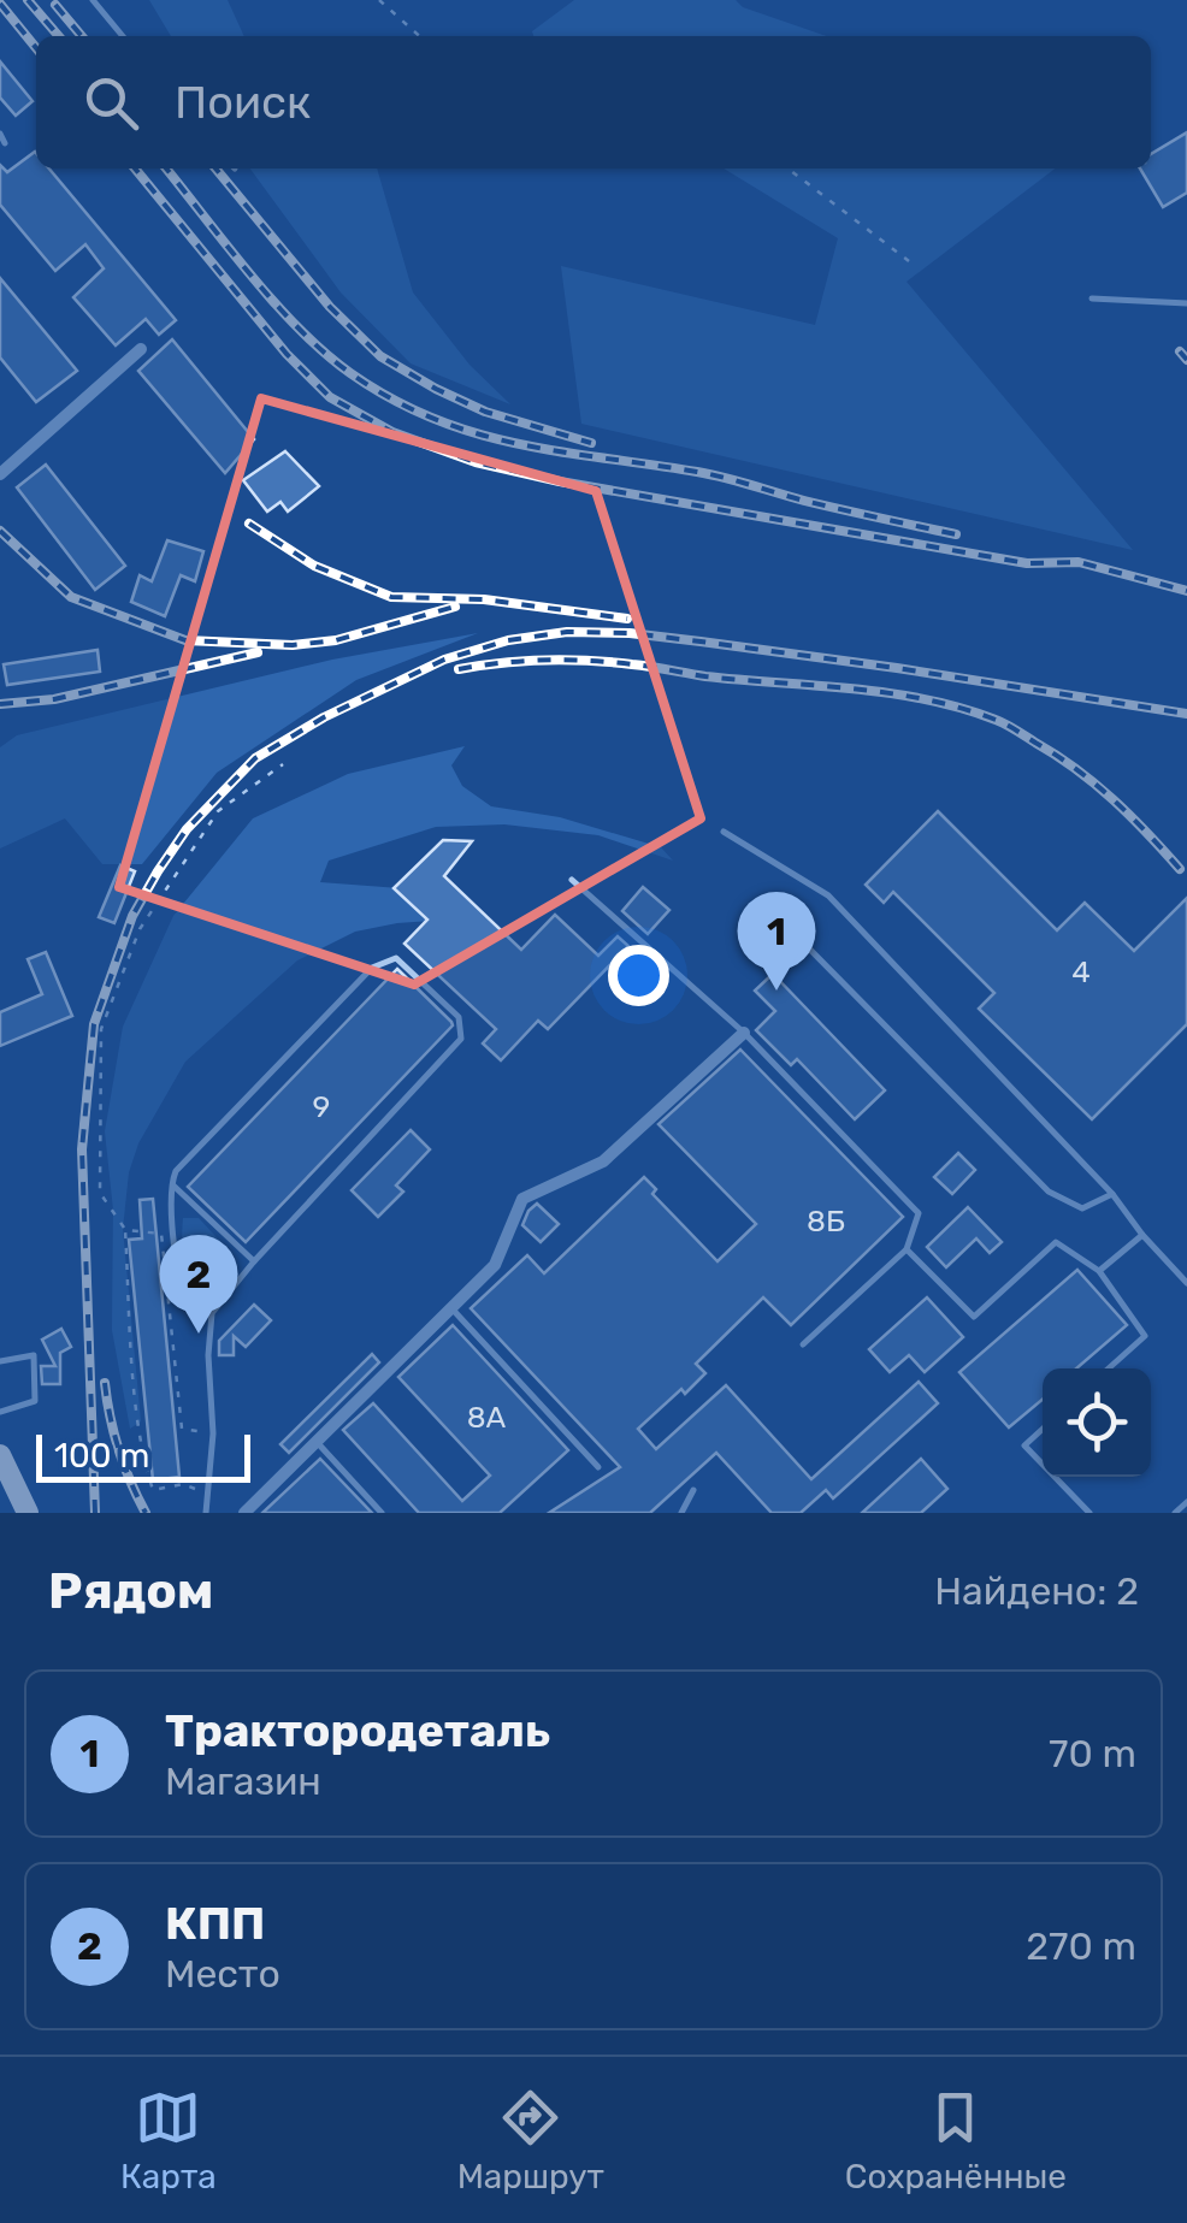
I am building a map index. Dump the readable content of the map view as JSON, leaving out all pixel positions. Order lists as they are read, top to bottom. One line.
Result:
{"house_numbers":["4","9","8Б","8А"],"scale_bar":"100 m","page":{"search":"Поиск","pins":["1","2"],"scale":"100 m","heading":["Рядом","Найдено: 2"],"list":[{"mark":"1","name":"Трактородеталь","note":"Магазин","value":"70 m"},{"mark":"2","name":"КПП","note":"Место","value":"270 m"}],"nav":["Карта","Маршрут","Сохранённые"]}}
